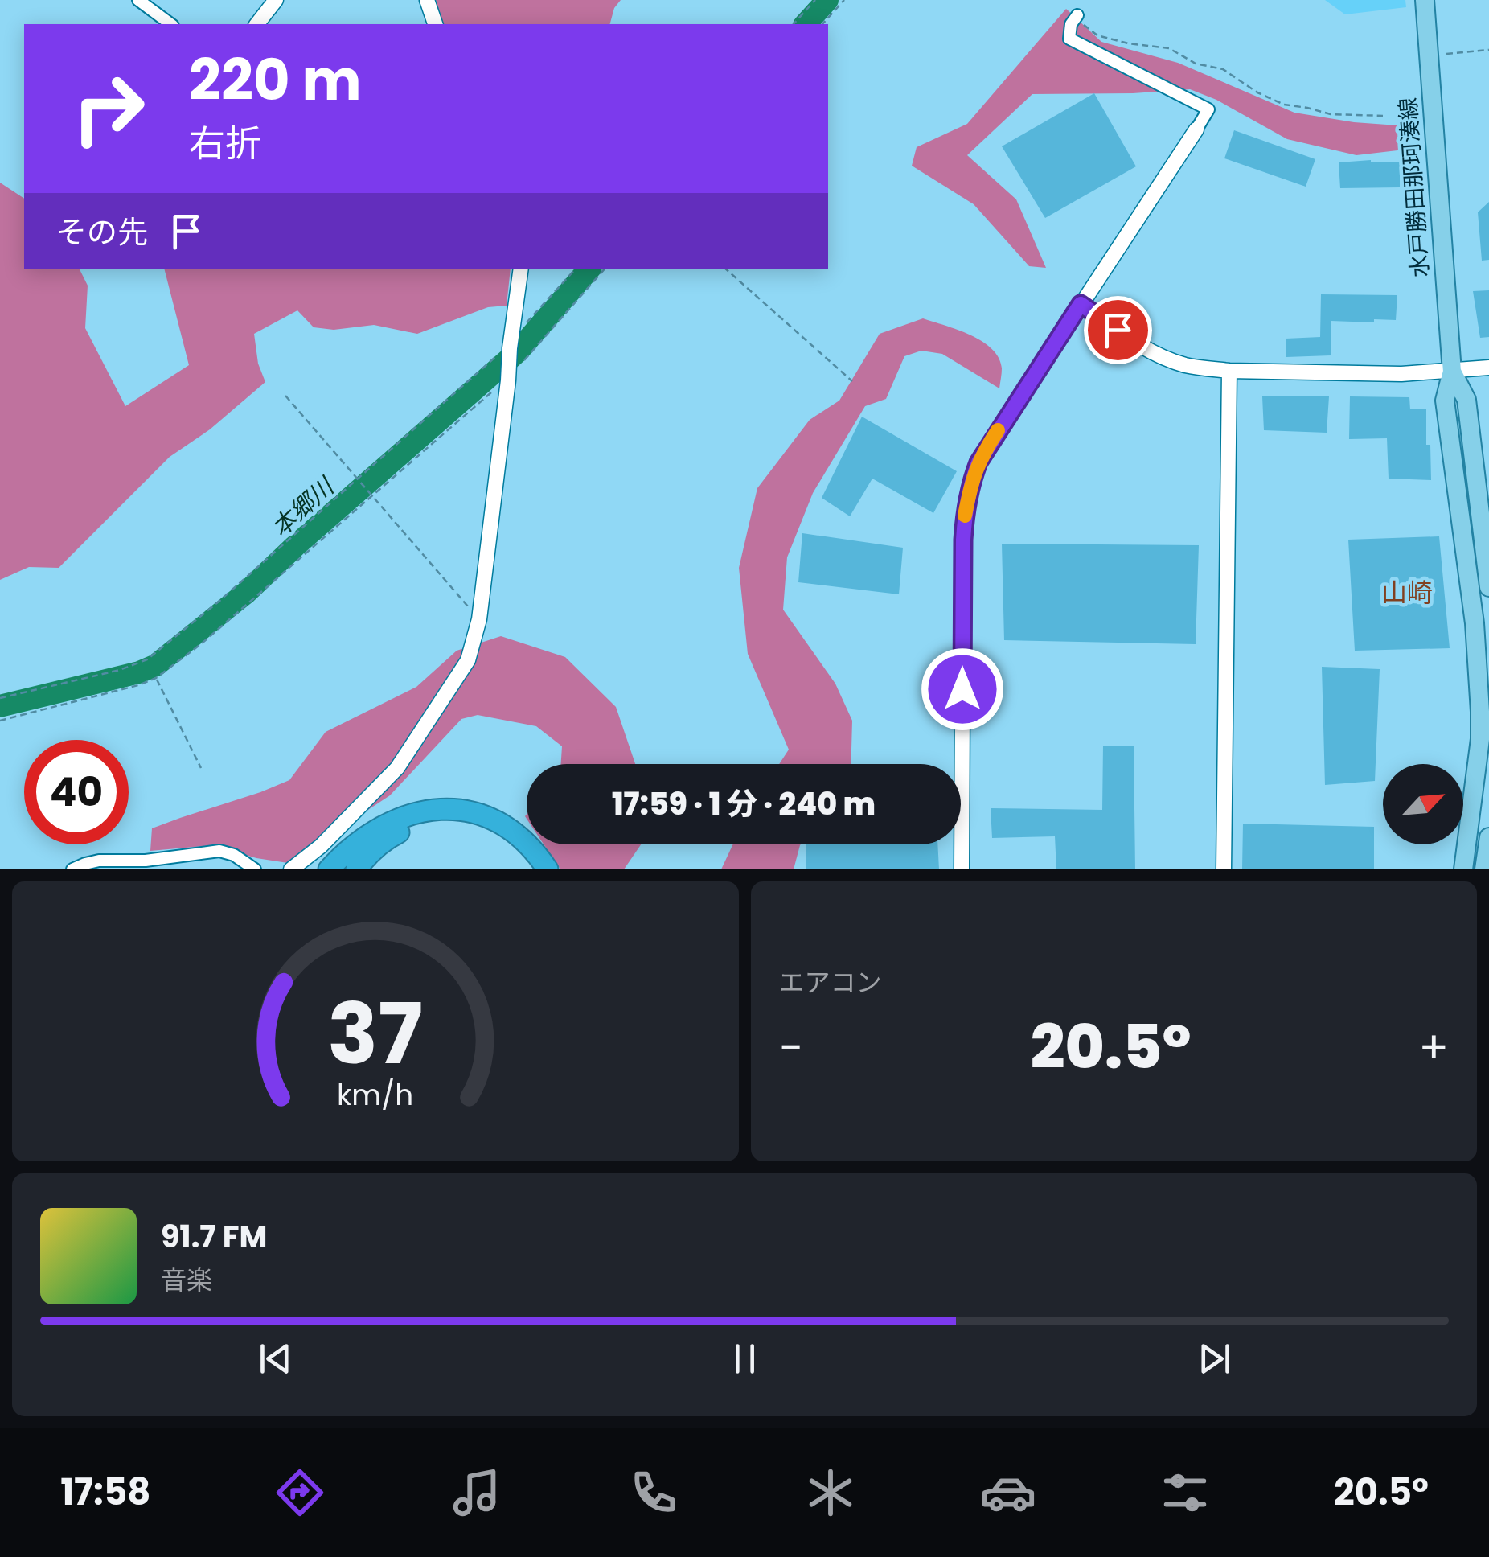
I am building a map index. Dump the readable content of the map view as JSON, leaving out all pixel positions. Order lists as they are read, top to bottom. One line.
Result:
{"streets":{"main road":["水戸勝田那珂湊線"]},"districts":["山崎"],"water":["本郷川"],"north":"top right","page":{"turn":["220 m","右折"],"then":"その先","limit":"40","trip":"17:59 · 1 分 · 240 m","tile":"エアコン","heat":["−","20.5°","+"],"song":["91.7 FM","音楽"],"tabs":["17:58","20.5°"],"gauge":["37","km/h"]}}
